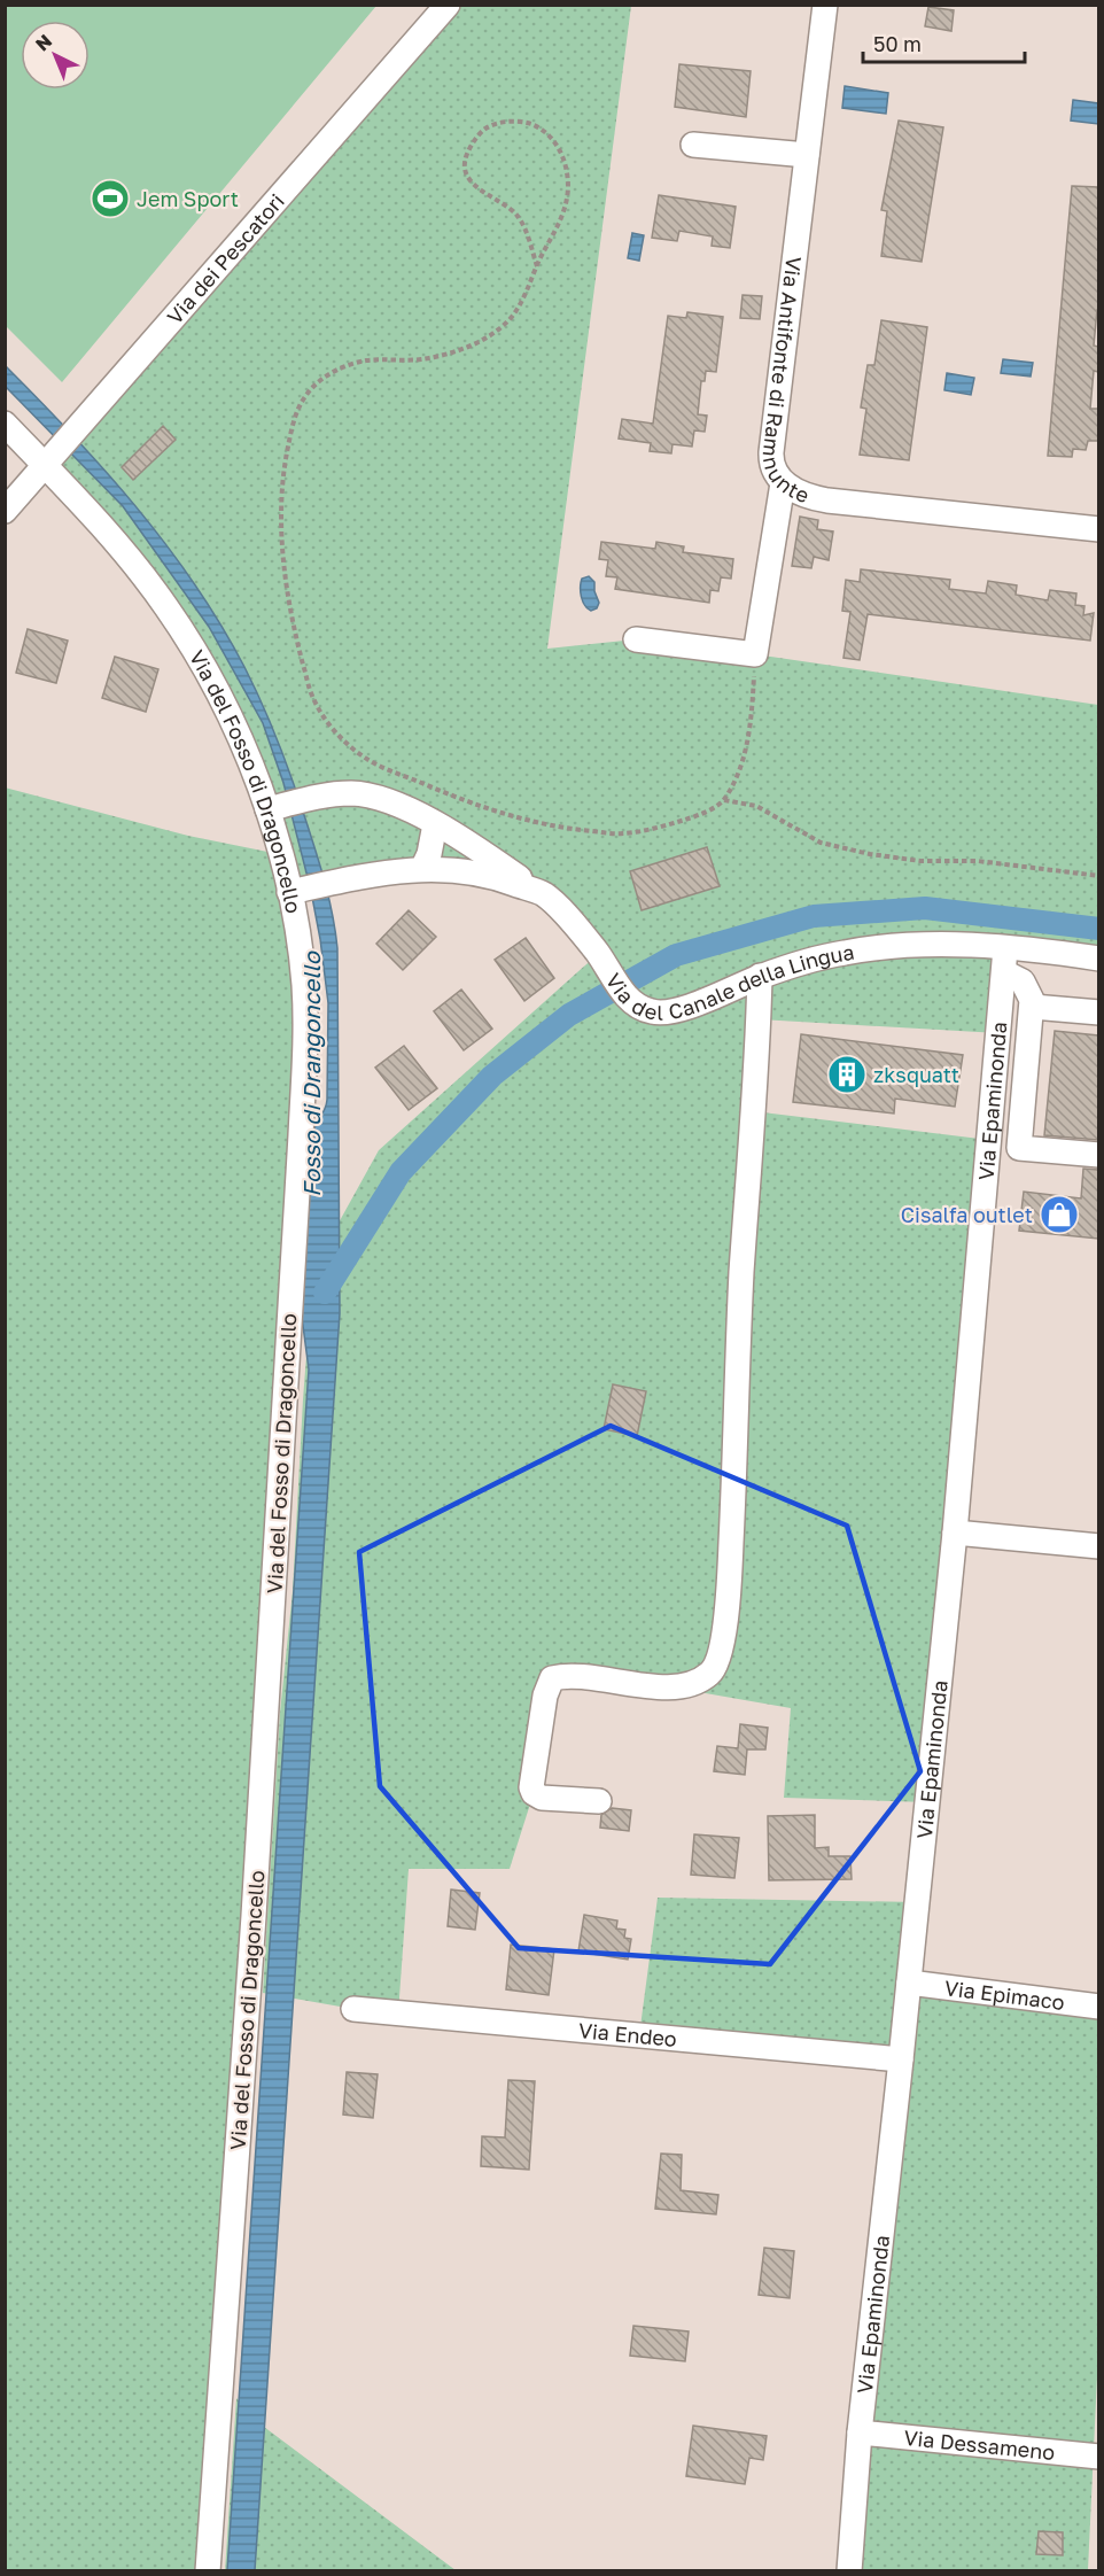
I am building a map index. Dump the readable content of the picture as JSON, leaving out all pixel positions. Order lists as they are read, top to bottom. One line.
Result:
{"streets":{"street":["Via dei Pescatori","Via Antifonte di Ramnunte","Via del Fosso di Dragoncello","Via del Canale della Lingua","Via Epaminonda","Via Epimaco","Via Endeo","Via Dessameno"]},"crossings":[["Via dei Pescatori","Via del Fosso di Dragoncello"],["Via del Fosso di Dragoncello","Via del Canale della Lingua"],["Via del Canale della Lingua","Via Epaminonda"],["Via Epaminonda","Via Epimaco"],["Via Epaminonda","Via Endeo"],["Via Epaminonda","Via Dessameno"]],"water":["Fosso di Drangoncello"],"places":{"sports":["Jem Sport"],"building":["zksquatt"],"shop":["Cisalfa outlet"]},"scale_bar":"50 m","north":"top left"}
